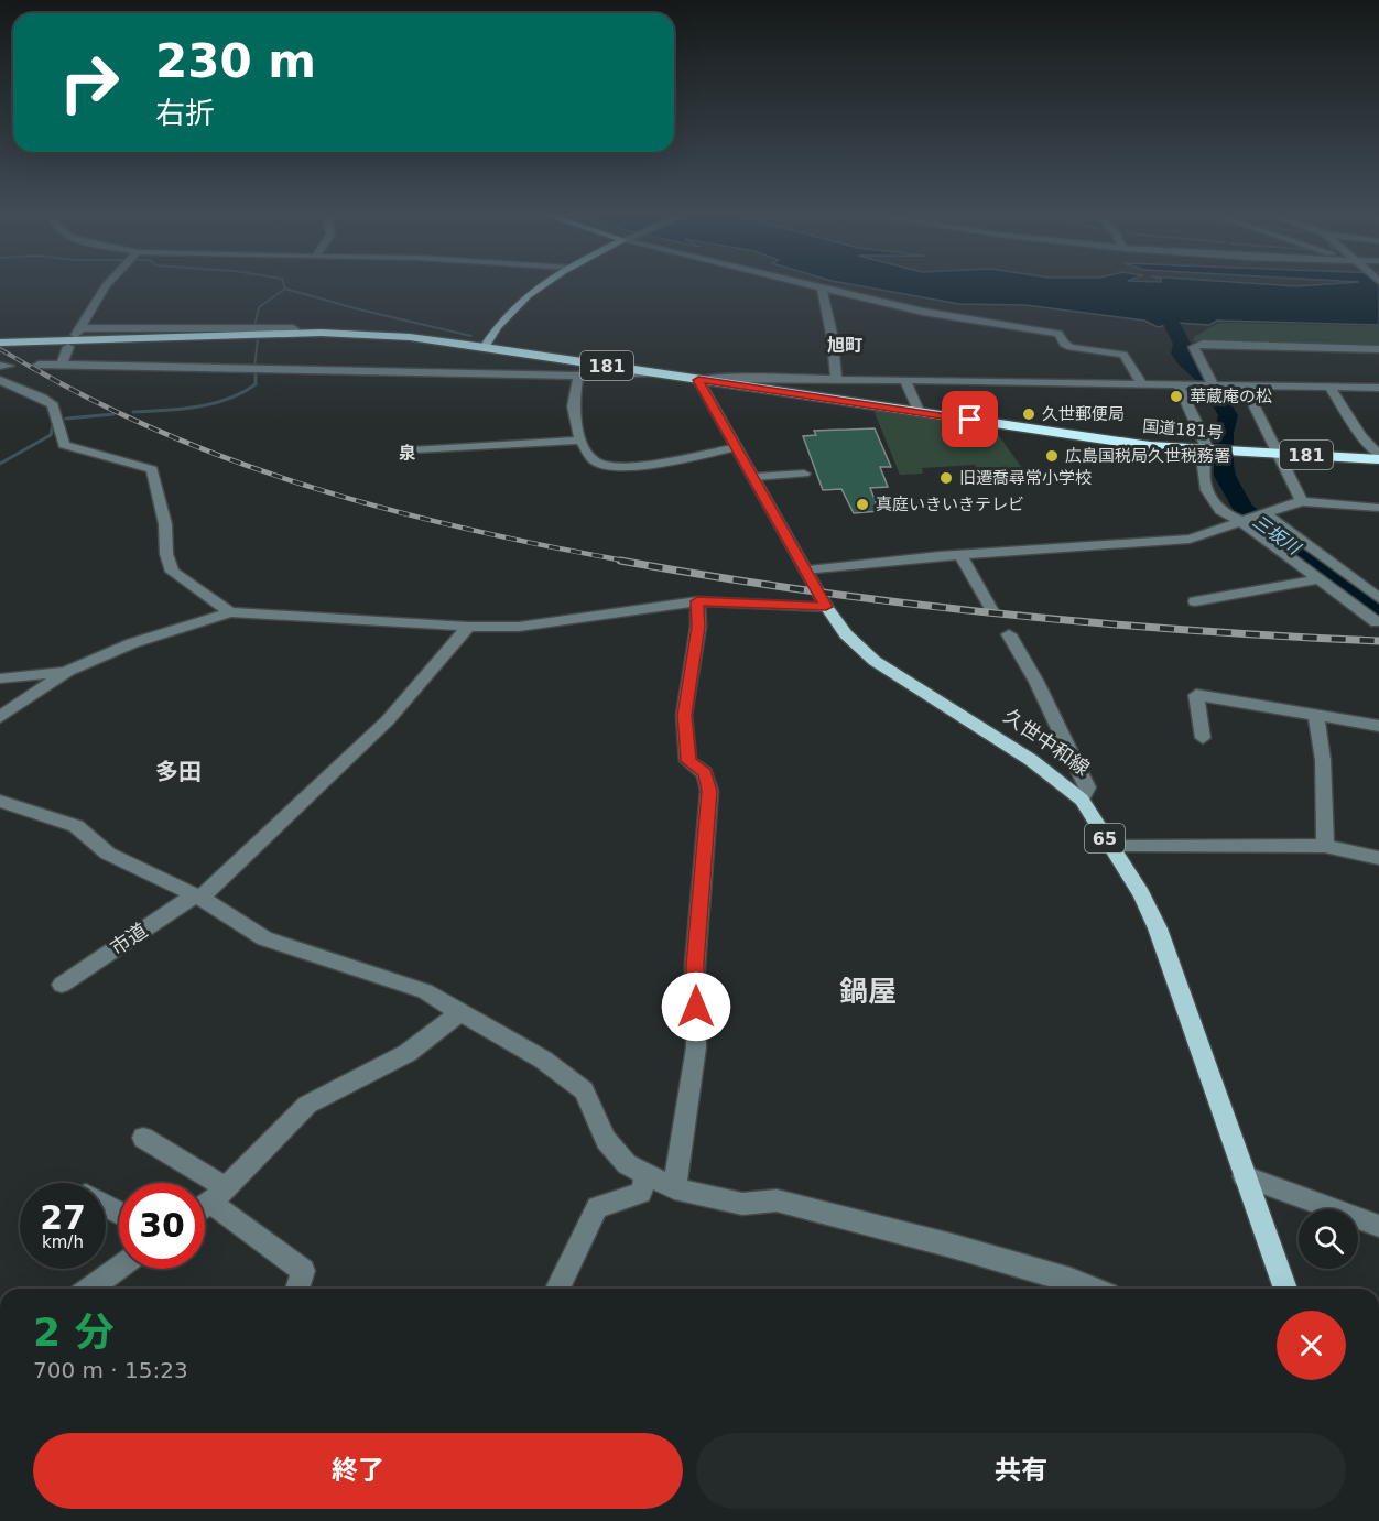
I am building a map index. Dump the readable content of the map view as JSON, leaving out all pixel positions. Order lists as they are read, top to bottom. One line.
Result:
{"streets":{"highway":["181","国道181号"],"main road":["久世中和線","65"],"street":["市道"]},"crossings":[["国道181号","久世中和線"]],"districts":["旭町","泉","多田","鍋屋"],"water":["三坂川"],"places":["華蔵庵の松","久世郵便局","広島国税局久世税務署","旧遷喬尋常小学校","真庭いきいきテレビ"],"page":{"turn":["230 m","右折"],"speed":"27 km/h","limit":"30","heading":["2 分","700 m · 15:23"],"buttons":["終了","共有"]}}
